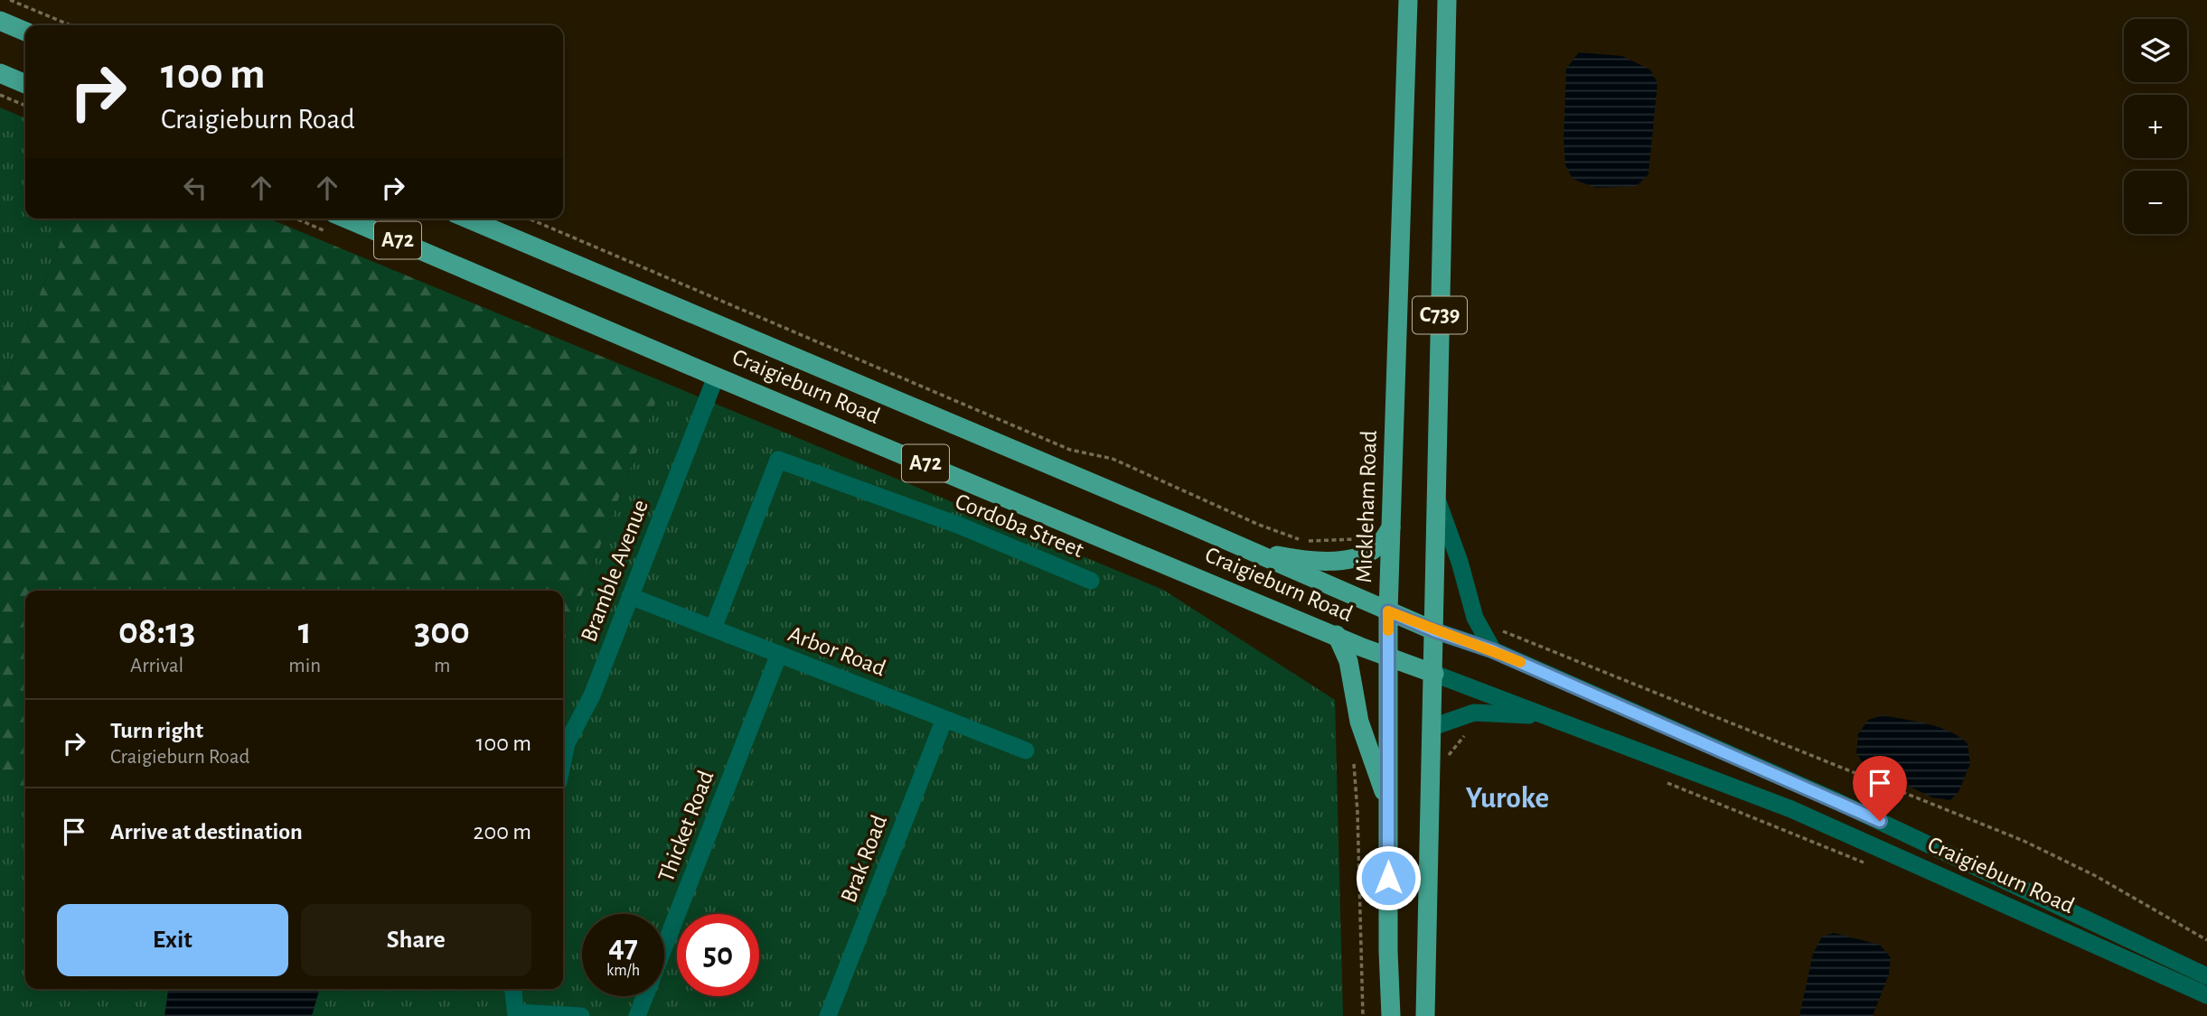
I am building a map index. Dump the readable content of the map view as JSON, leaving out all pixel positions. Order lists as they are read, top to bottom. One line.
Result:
{"streets":{"main road":["A72","C739","Craigieburn Road","Mickleham Road"],"street":["Cordoba Street","Bramble Avenue","Arbor Road","Thicket Road","Brak Road"]},"crossings":[["C739","Craigieburn Road"],["Craigieburn Road","Mickleham Road"],["Craigieburn Road","Bramble Avenue"],["Cordoba Street","Arbor Road"],["Bramble Avenue","Arbor Road"],["Arbor Road","Thicket Road"],["Arbor Road","Brak Road"]],"districts":["Yuroke"],"page":{"map_buttons":["+","−"],"turn":["100 m","Craigieburn Road"],"eta":["08:13","Arrival","1","min","300","m"],"list":[{"name":"Turn right","note":"Craigieburn Road","value":"100 m"},{"name":"Arrive at destination","value":"200 m"}],"buttons":["Exit","Share"],"speed":"47 km/h","limit":"50"}}
